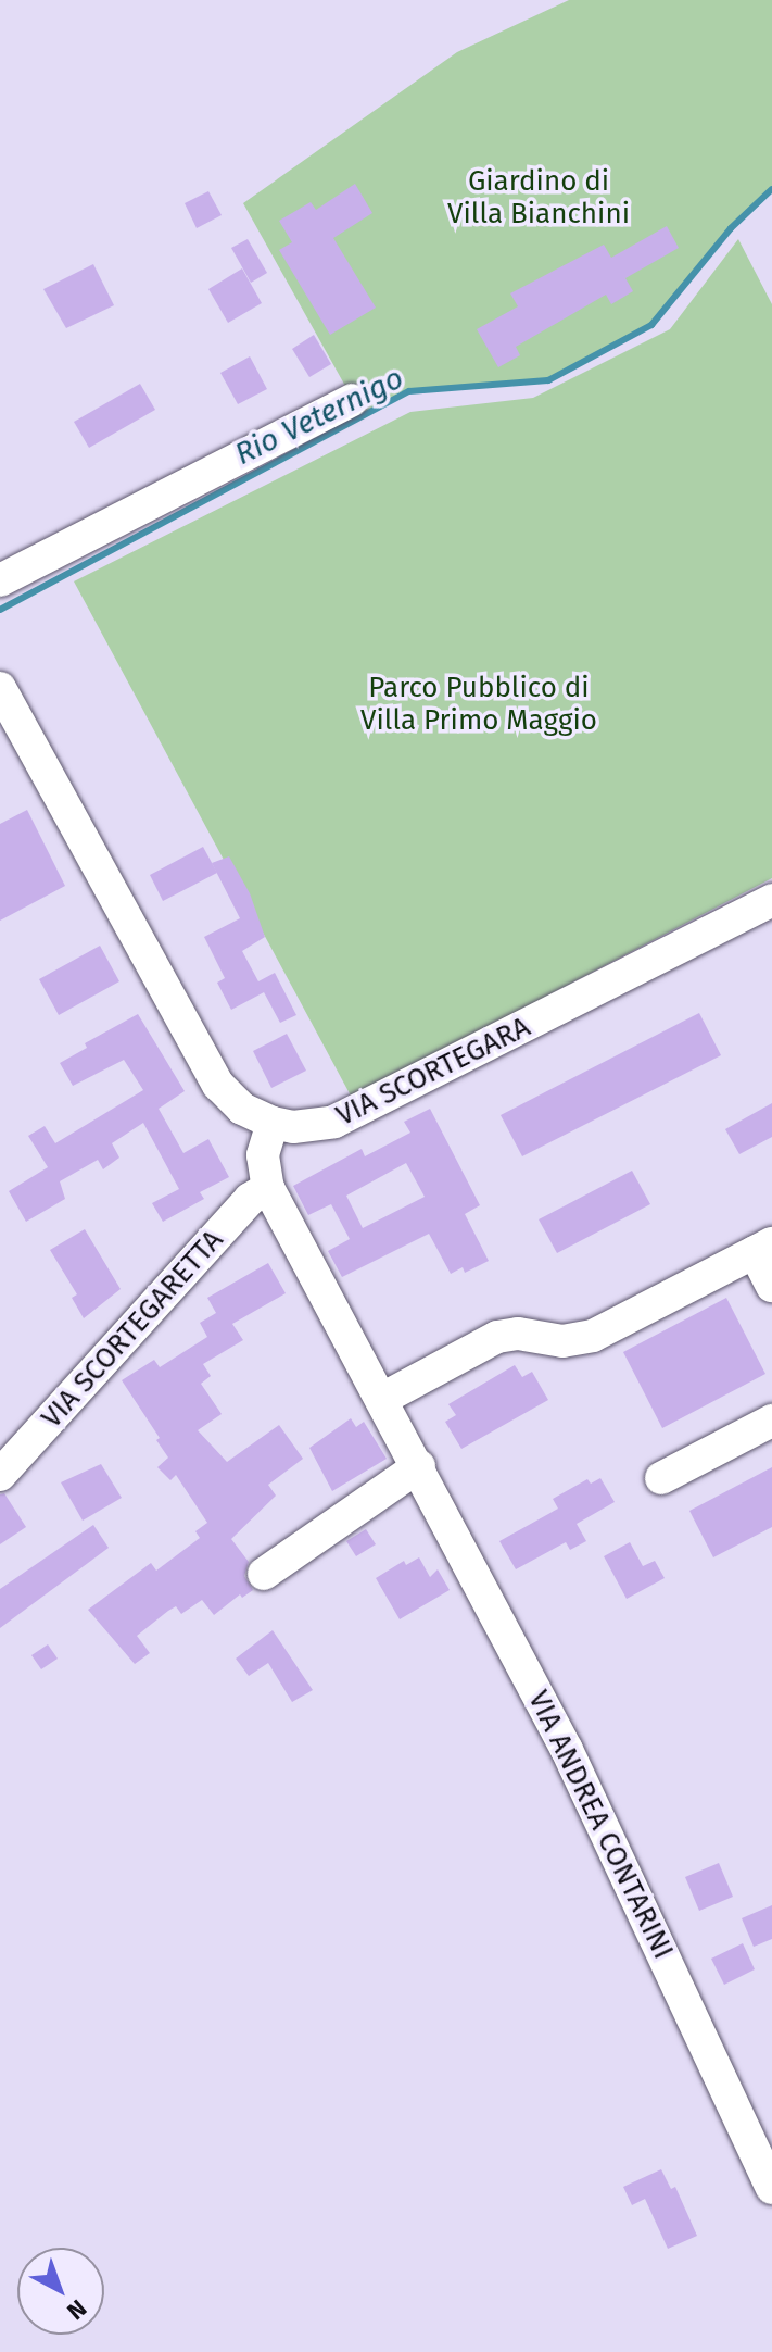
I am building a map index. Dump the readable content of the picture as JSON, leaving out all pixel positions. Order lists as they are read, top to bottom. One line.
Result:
{"streets":{"street":["VIA SCORTEGARA","VIA SCORTEGARETTA","VIA ANDREA CONTARINI"]},"crossings":[["VIA SCORTEGARA","VIA ANDREA CONTARINI"],["VIA SCORTEGARETTA","VIA ANDREA CONTARINI"]],"water":["Rio Veternigo"],"parks":["Giardino di Villa Bianchini","Parco Pubblico di Villa Primo Maggio"],"north":"bottom right"}
